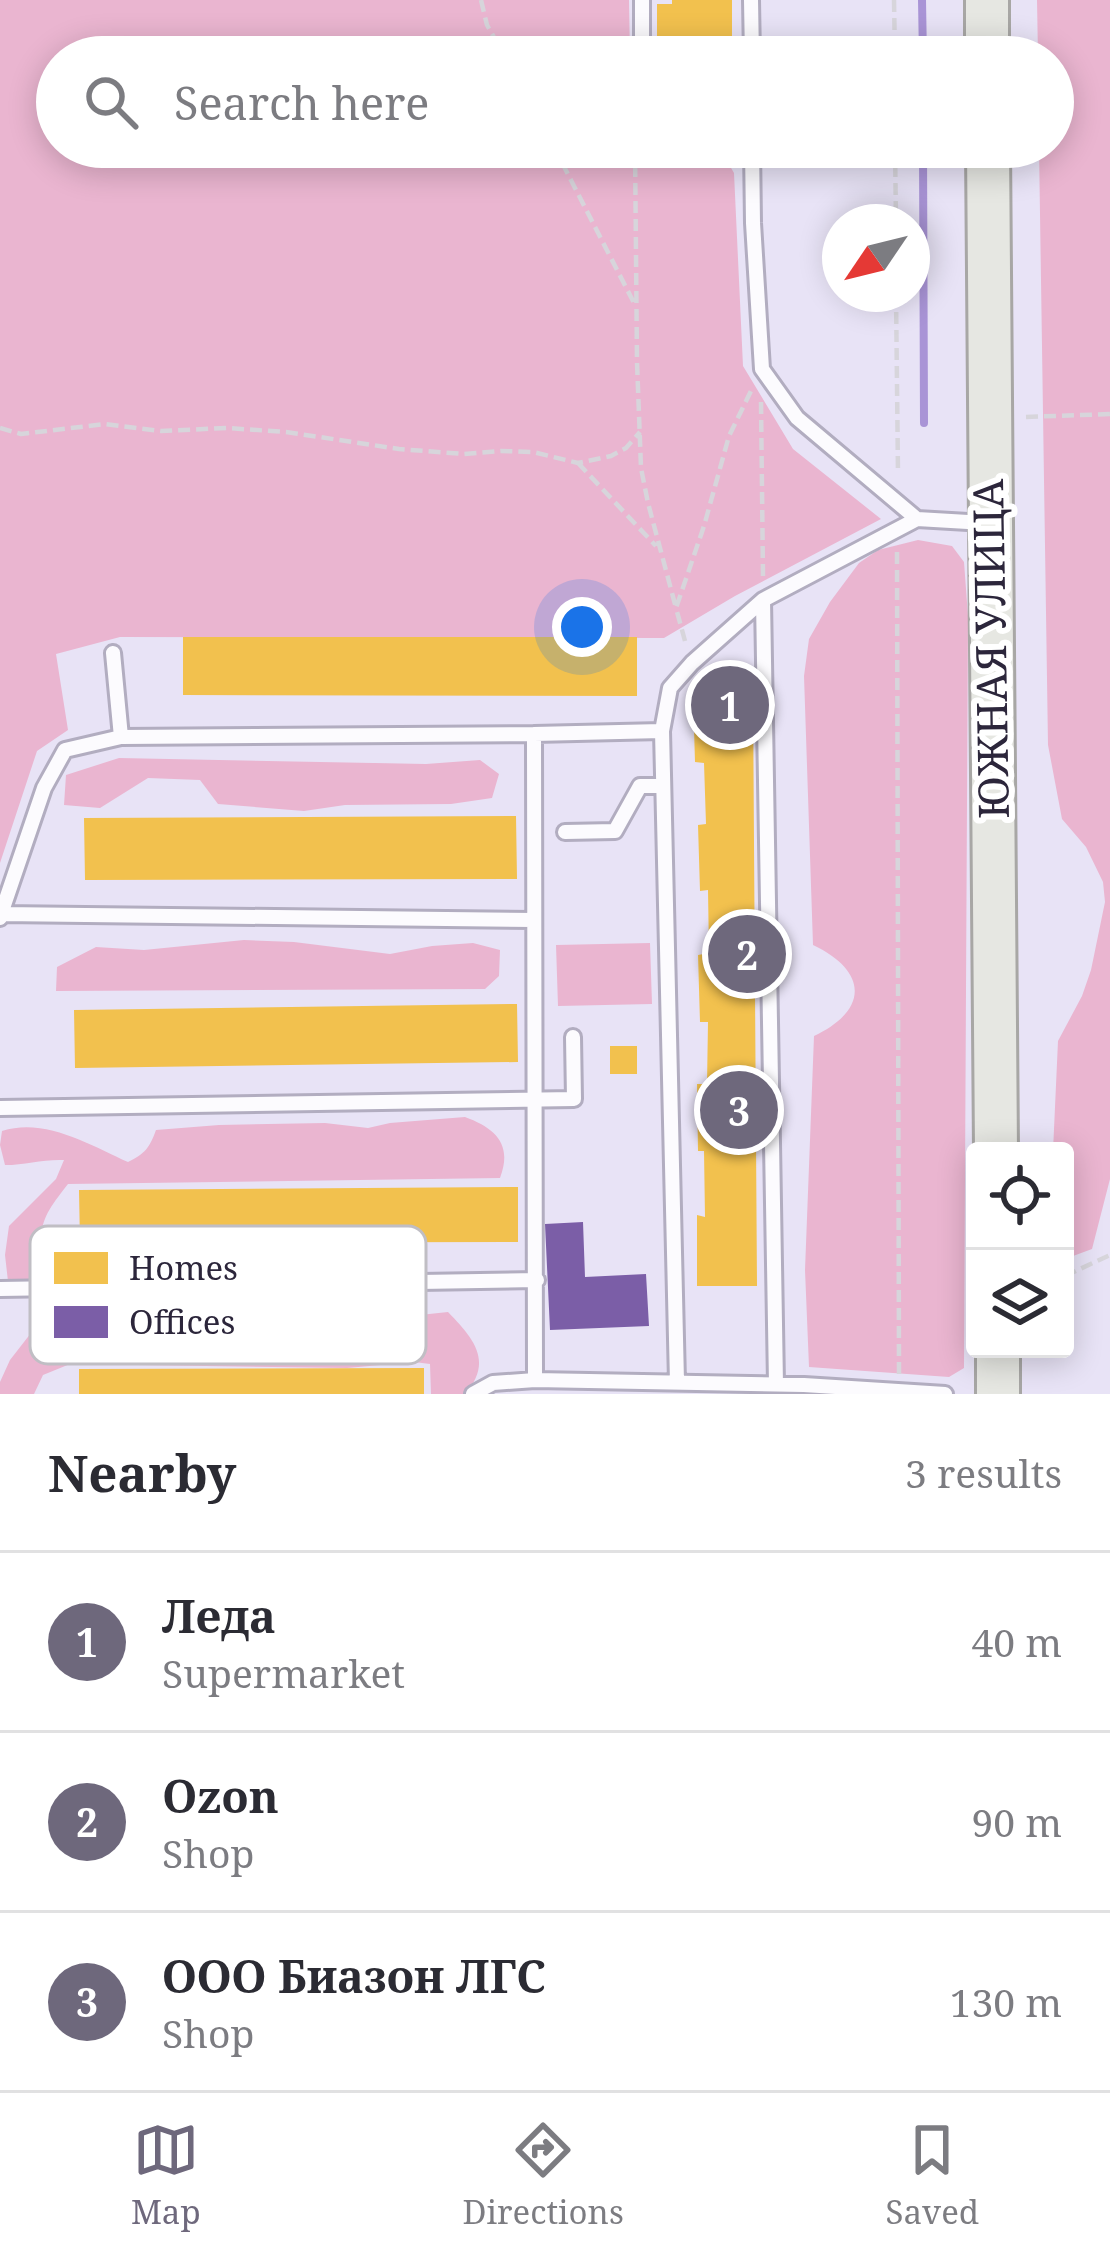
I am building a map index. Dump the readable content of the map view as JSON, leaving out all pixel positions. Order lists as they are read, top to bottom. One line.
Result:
{"streets":{"main road":["ЮЖНАЯ УЛИЦА"]},"legend":["Homes","Offices"],"north":"bottom left","page":{"search":"Search here","pins":["1","2","3"],"heading":["Nearby","3 results"],"list":[{"mark":"1","name":"Леда","note":"Supermarket","value":"40 m"},{"mark":"2","name":"Ozon","note":"Shop","value":"90 m"},{"mark":"3","name":"ООО Биазон ЛГС","note":"Shop","value":"130 m"}],"nav":["Map","Directions","Saved"]}}
